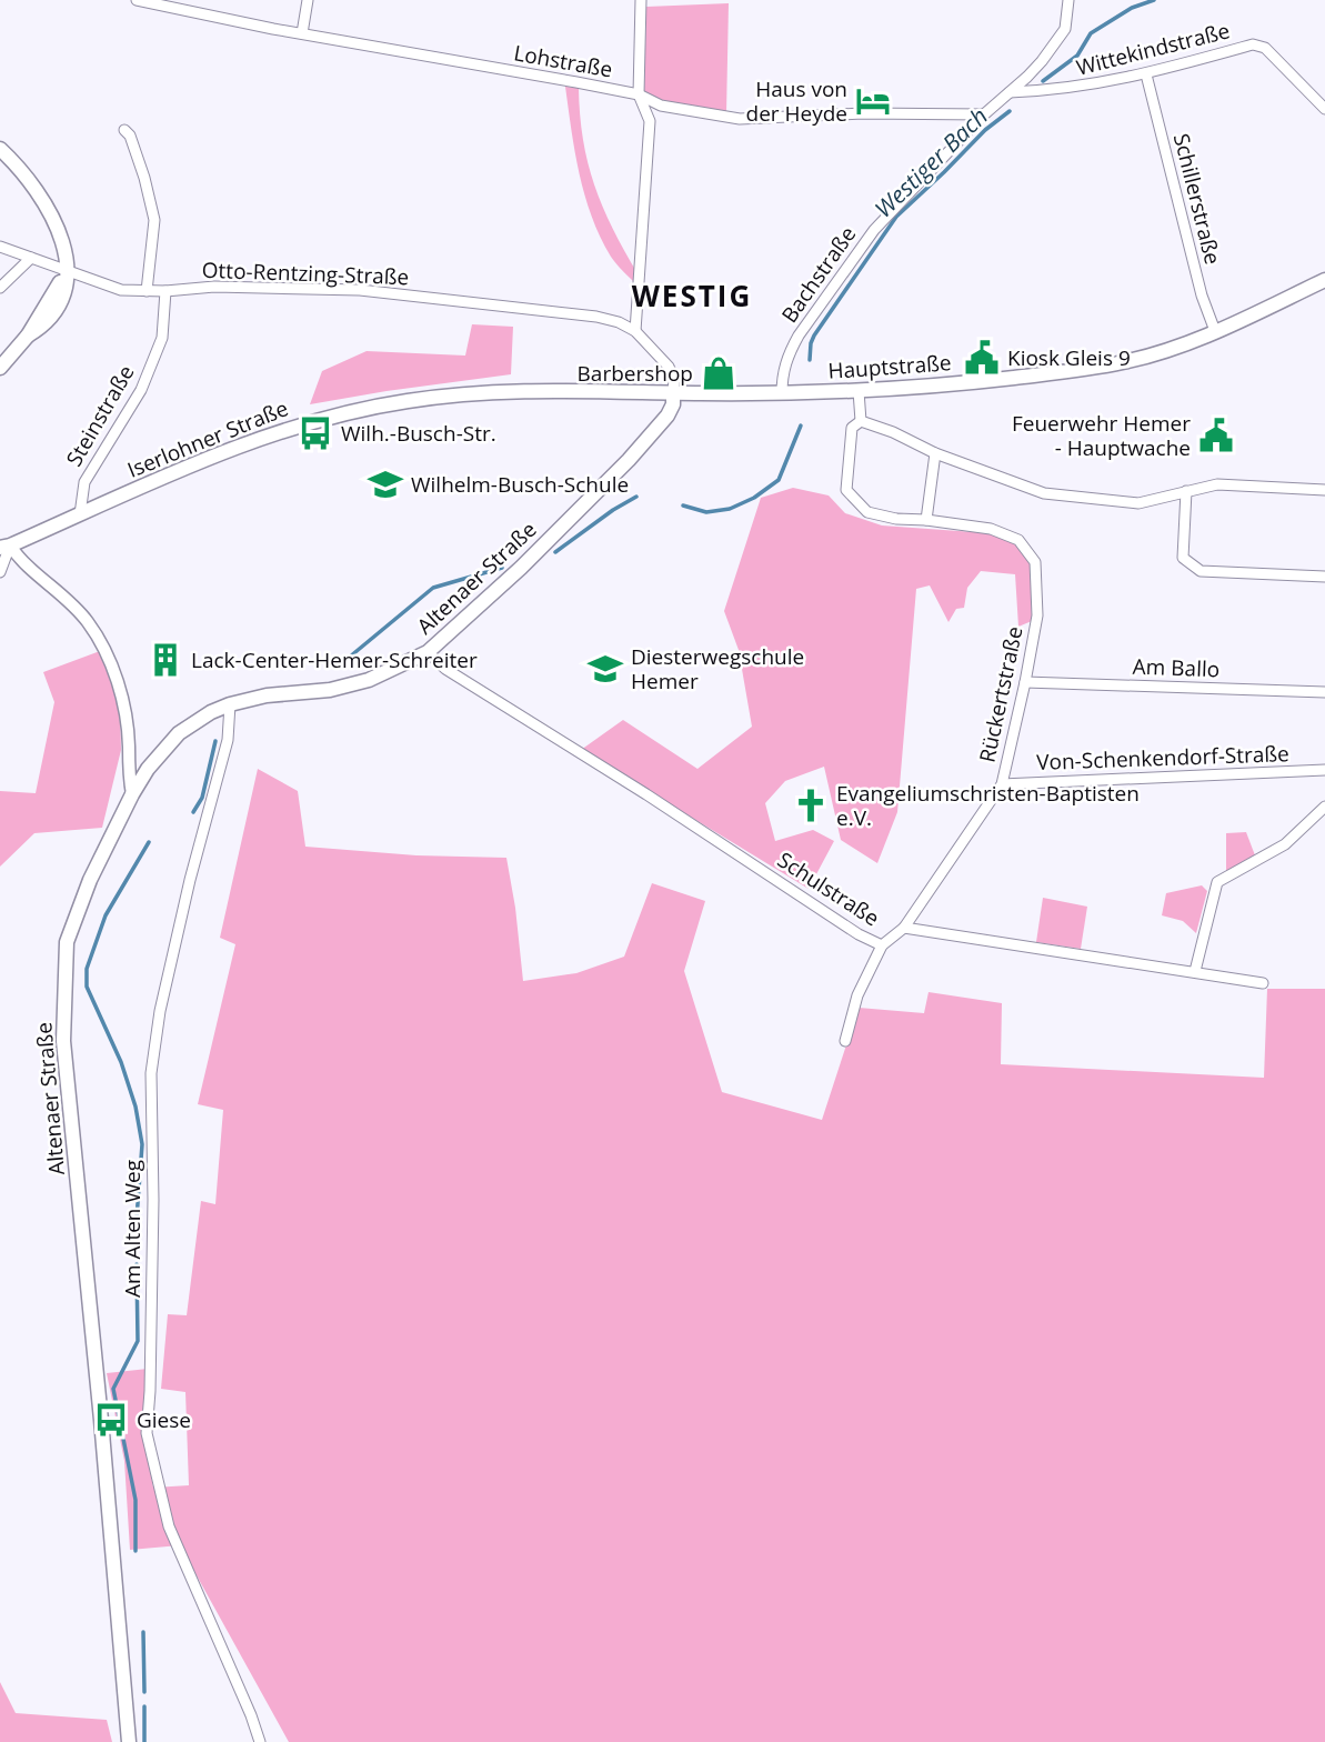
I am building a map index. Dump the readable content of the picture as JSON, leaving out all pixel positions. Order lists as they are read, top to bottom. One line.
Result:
{"streets":{"main road":["Hauptstraße","Iserlohner Straße","Altenaer Straße"],"street":["Wittekindstraße","Lohstraße","Schillerstraße","Otto-Rentzing-Straße","Bachstraße","Steinstraße","Am Ballo","Rückertstraße","Von-Schenkendorf-Straße","Schulstraße","Am Alten Weg"]},"crossings":[["Wittekindstraße","Schillerstraße"],["Wittekindstraße","Bachstraße"],["Lohstraße","Bachstraße"],["Schillerstraße","Hauptstraße"],["Otto-Rentzing-Straße","Steinstraße"],["Bachstraße","Hauptstraße"],["Hauptstraße","Iserlohner Straße"],["Hauptstraße","Altenaer Straße"],["Steinstraße","Iserlohner Straße"],["Iserlohner Straße","Altenaer Straße"],["Altenaer Straße","Schulstraße"],["Altenaer Straße","Am Alten Weg"],["Am Ballo","Rückertstraße"],["Rückertstraße","Von-Schenkendorf-Straße"],["Rückertstraße","Schulstraße"]],"districts":["WESTIG"],"water":["Westiger Bach"],"places":{"hotel":["Haus von der Heyde"],"public building":["Kiosk Gleis 9","Feuerwehr Hemer - Hauptwache"],"shop":["Barbershop"],"bus stop":["Wilh.-Busch-Str.","Giese"],"school or university":["Wilhelm-Busch-Schule","Diesterwegschule Hemer"],"building":["Lack-Center-Hemer-Schreiter"],"church":["Evangeliumschristen-Baptisten e.V."]}}
